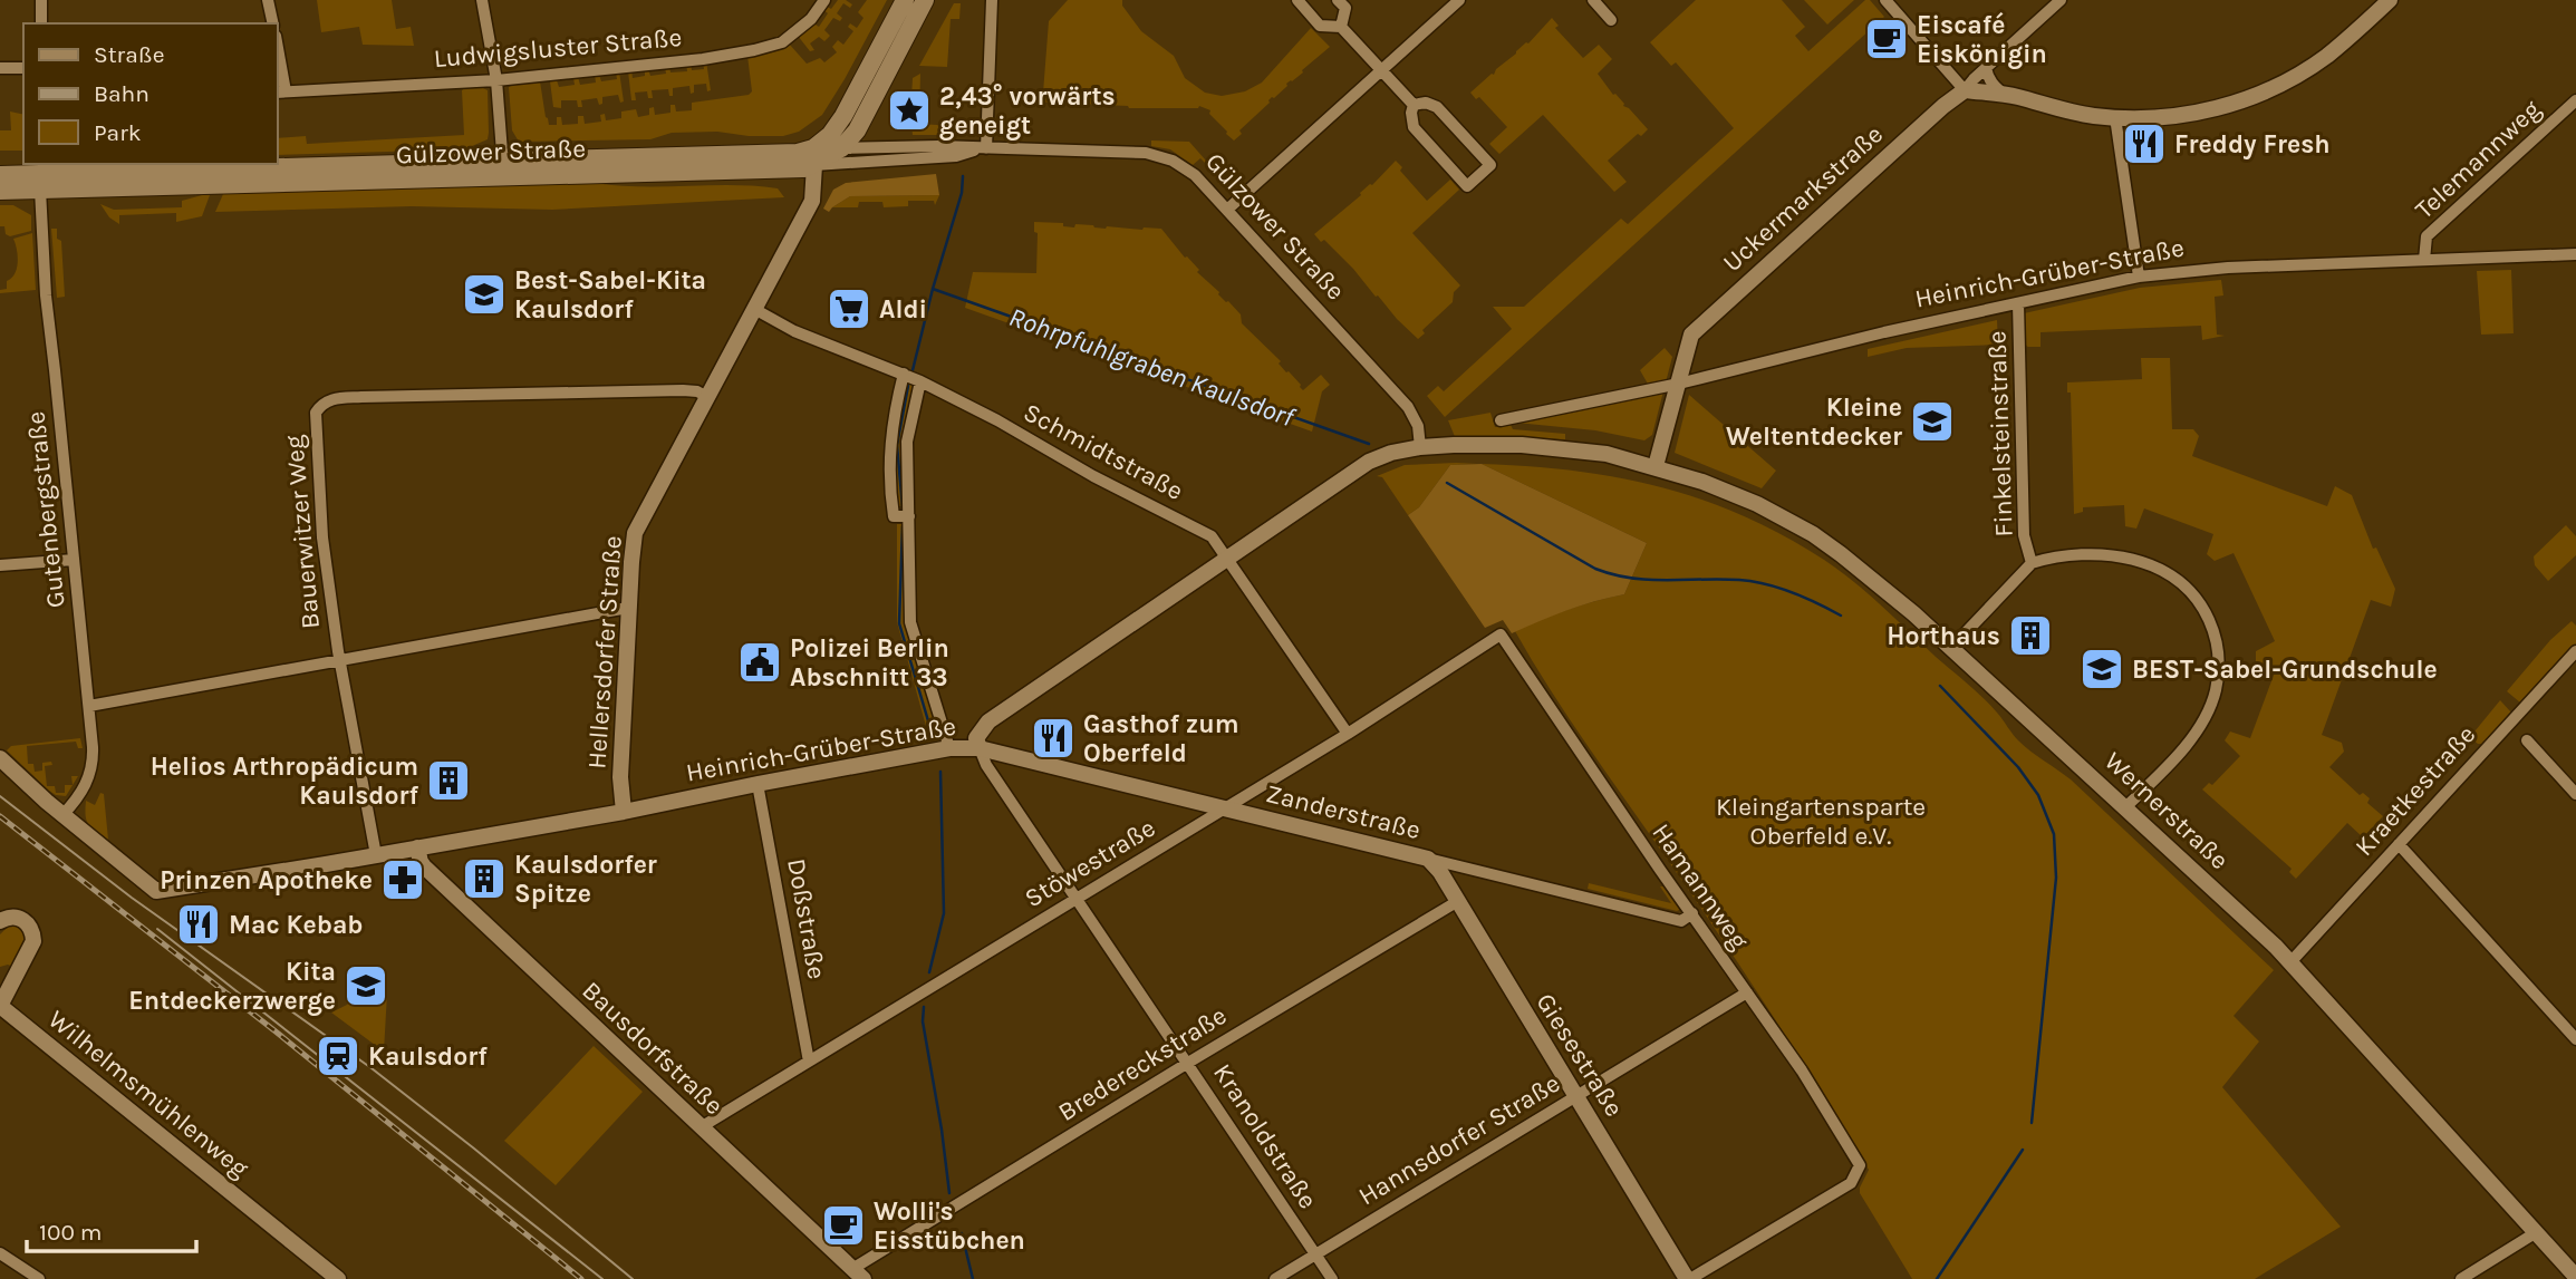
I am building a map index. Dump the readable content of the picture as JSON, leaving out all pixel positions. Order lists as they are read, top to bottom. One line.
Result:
{"streets":{"main road":["Gülzower Straße"],"street":["Ludwigsluster Straße","Telemannweg","Uckermarkstraße","Heinrich-Grüber-Straße","Finkelsteinstraße","Schmidtstraße","Gutenbergstraße","Bauerwitzer Weg","Hellersdorfer Straße","Kraetkestraße","Wernerstraße","Zanderstraße","Stöwestraße","Hamannweg","Doßstraße","Bausdorfstraße","Giesestraße","Bredereckstraße","Wilhelmsmühlenweg","Kranoldstraße","Hannsdorfer Straße"]},"crossings":[["Gülzower Straße","Heinrich-Grüber-Straße"],["Gülzower Straße","Gutenbergstraße"],["Gülzower Straße","Hellersdorfer Straße"],["Telemannweg","Heinrich-Grüber-Straße"],["Uckermarkstraße","Heinrich-Grüber-Straße"],["Heinrich-Grüber-Straße","Finkelsteinstraße"],["Heinrich-Grüber-Straße","Schmidtstraße"],["Heinrich-Grüber-Straße","Gutenbergstraße"],["Heinrich-Grüber-Straße","Bauerwitzer Weg"],["Heinrich-Grüber-Straße","Hellersdorfer Straße"],["Heinrich-Grüber-Straße","Wernerstraße"],["Heinrich-Grüber-Straße","Zanderstraße"],["Heinrich-Grüber-Straße","Doßstraße"],["Heinrich-Grüber-Straße","Bausdorfstraße"],["Heinrich-Grüber-Straße","Kranoldstraße"],["Finkelsteinstraße","Wernerstraße"],["Schmidtstraße","Hellersdorfer Straße"],["Schmidtstraße","Stöwestraße"],["Bauerwitzer Weg","Hellersdorfer Straße"],["Kraetkestraße","Wernerstraße"],["Zanderstraße","Stöwestraße"],["Zanderstraße","Hamannweg"],["Zanderstraße","Giesestraße"],["Zanderstraße","Kranoldstraße"],["Stöwestraße","Hamannweg"],["Stöwestraße","Doßstraße"],["Stöwestraße","Bausdorfstraße"],["Stöwestraße","Kranoldstraße"],["Hamannweg","Giesestraße"],["Hamannweg","Hannsdorfer Straße"],["Bausdorfstraße","Bredereckstraße"],["Giesestraße","Bredereckstraße"],["Giesestraße","Hannsdorfer Straße"],["Bredereckstraße","Kranoldstraße"],["Kranoldstraße","Hannsdorfer Straße"]],"water":["Rohrpfuhlgraben Kaulsdorf"],"parks":["Kleingartensparte Oberfeld e.V."],"places":{"cafe":["Eiscafé Eiskönigin","Wolli's Eisstübchen"],"place":["2,43° vorwärts geneigt"],"restaurant":["Freddy Fresh","Gasthof zum Oberfeld","Mac Kebab"],"school or university":["Best-Sabel-Kita Kaulsdorf","Kleine Weltentdecker","BEST-Sabel-Grundschule","Kita Entdeckerzwerge"],"supermarket":["Aldi"],"building":["Horthaus","Helios Arthropädicum Kaulsdorf","Kaulsdorfer Spitze"],"public building":["Polizei Berlin Abschnitt 33"],"pharmacy":["Prinzen Apotheke"],"station":["Kaulsdorf"]},"legend":["Straße","Bahn","Park"],"scale_bar":"100 m"}
